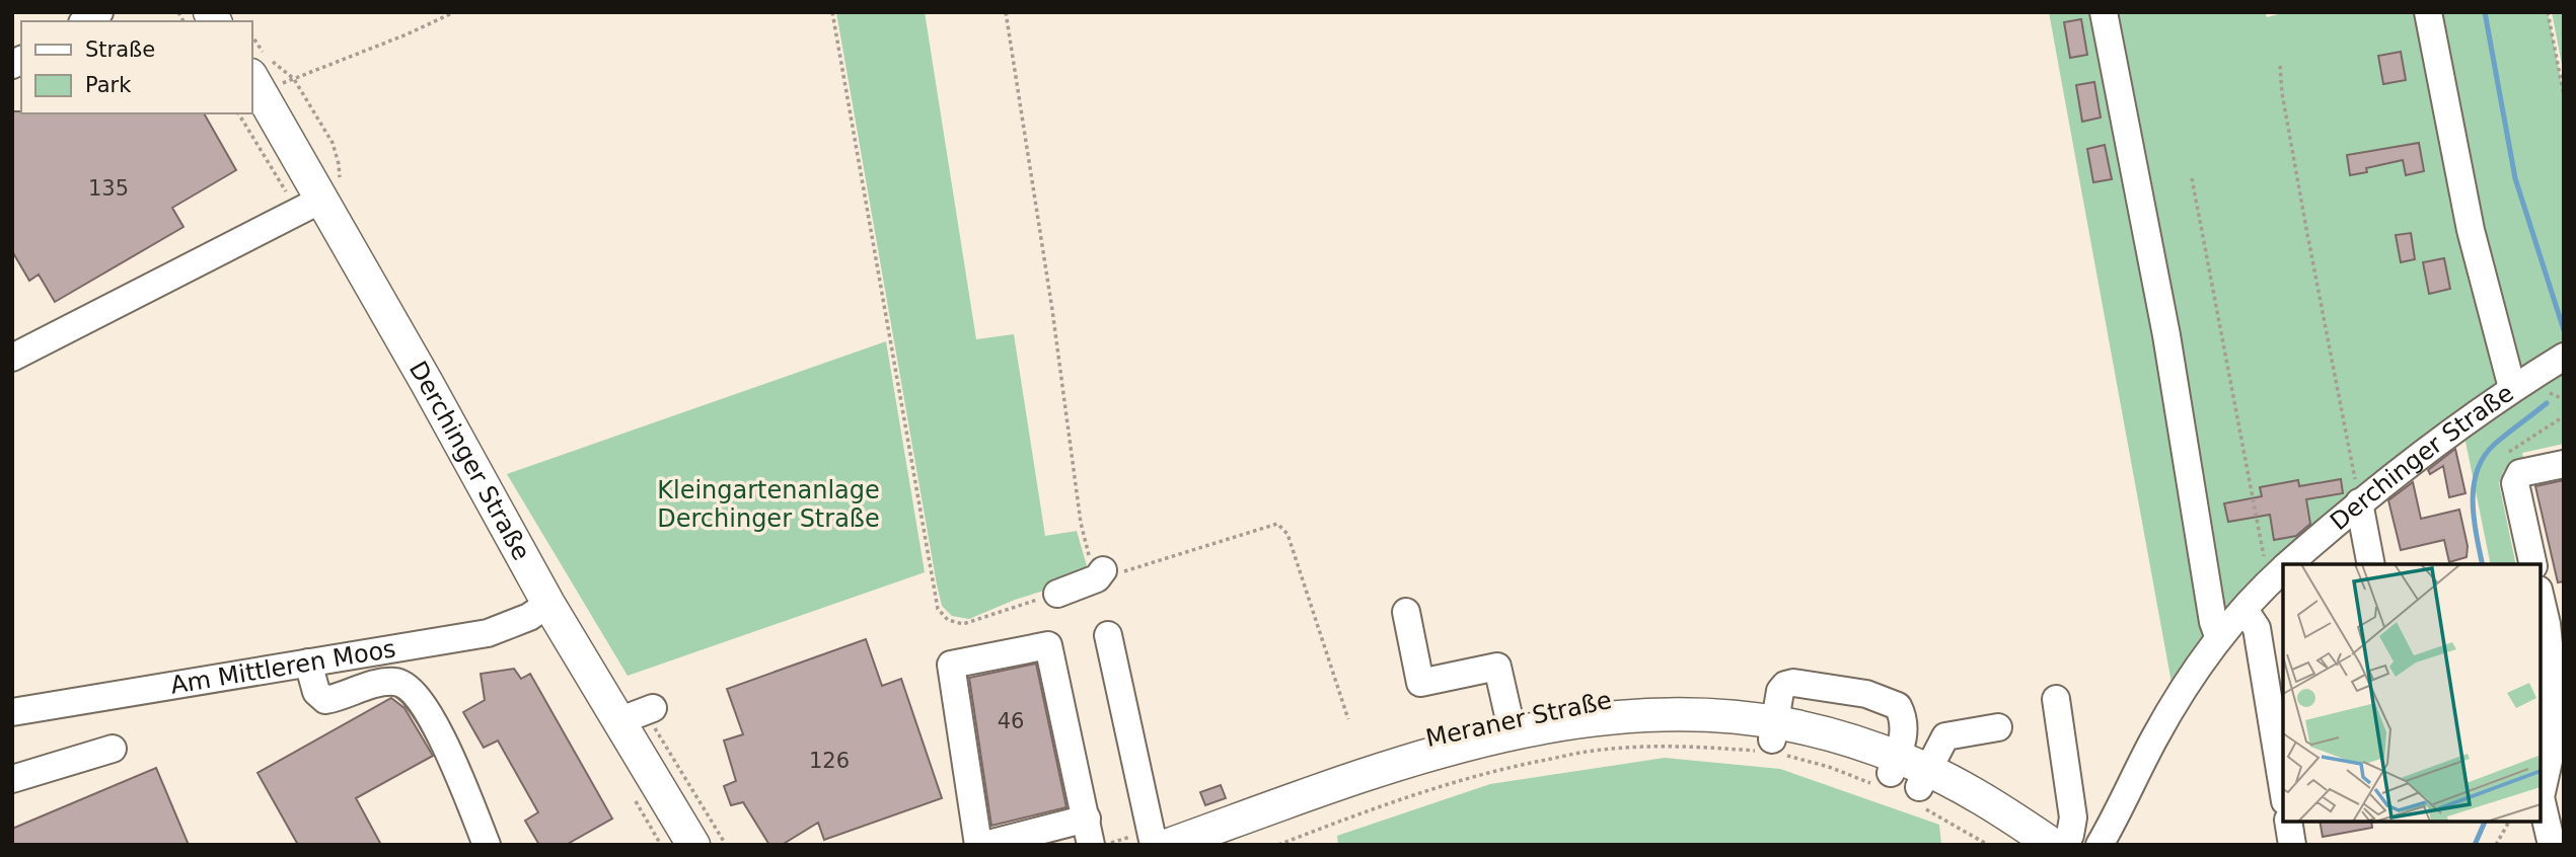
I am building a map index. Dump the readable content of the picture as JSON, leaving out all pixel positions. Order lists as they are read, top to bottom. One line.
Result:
{"streets":{"main road":["Derchinger Straße","Meraner Straße"],"street":["Am Mittleren Moos"]},"crossings":[["Derchinger Straße","Am Mittleren Moos"]],"parks":["Kleingartenanlage Derchinger Straße"],"house_numbers":["135","46","126"],"legend":["Straße","Park"]}
